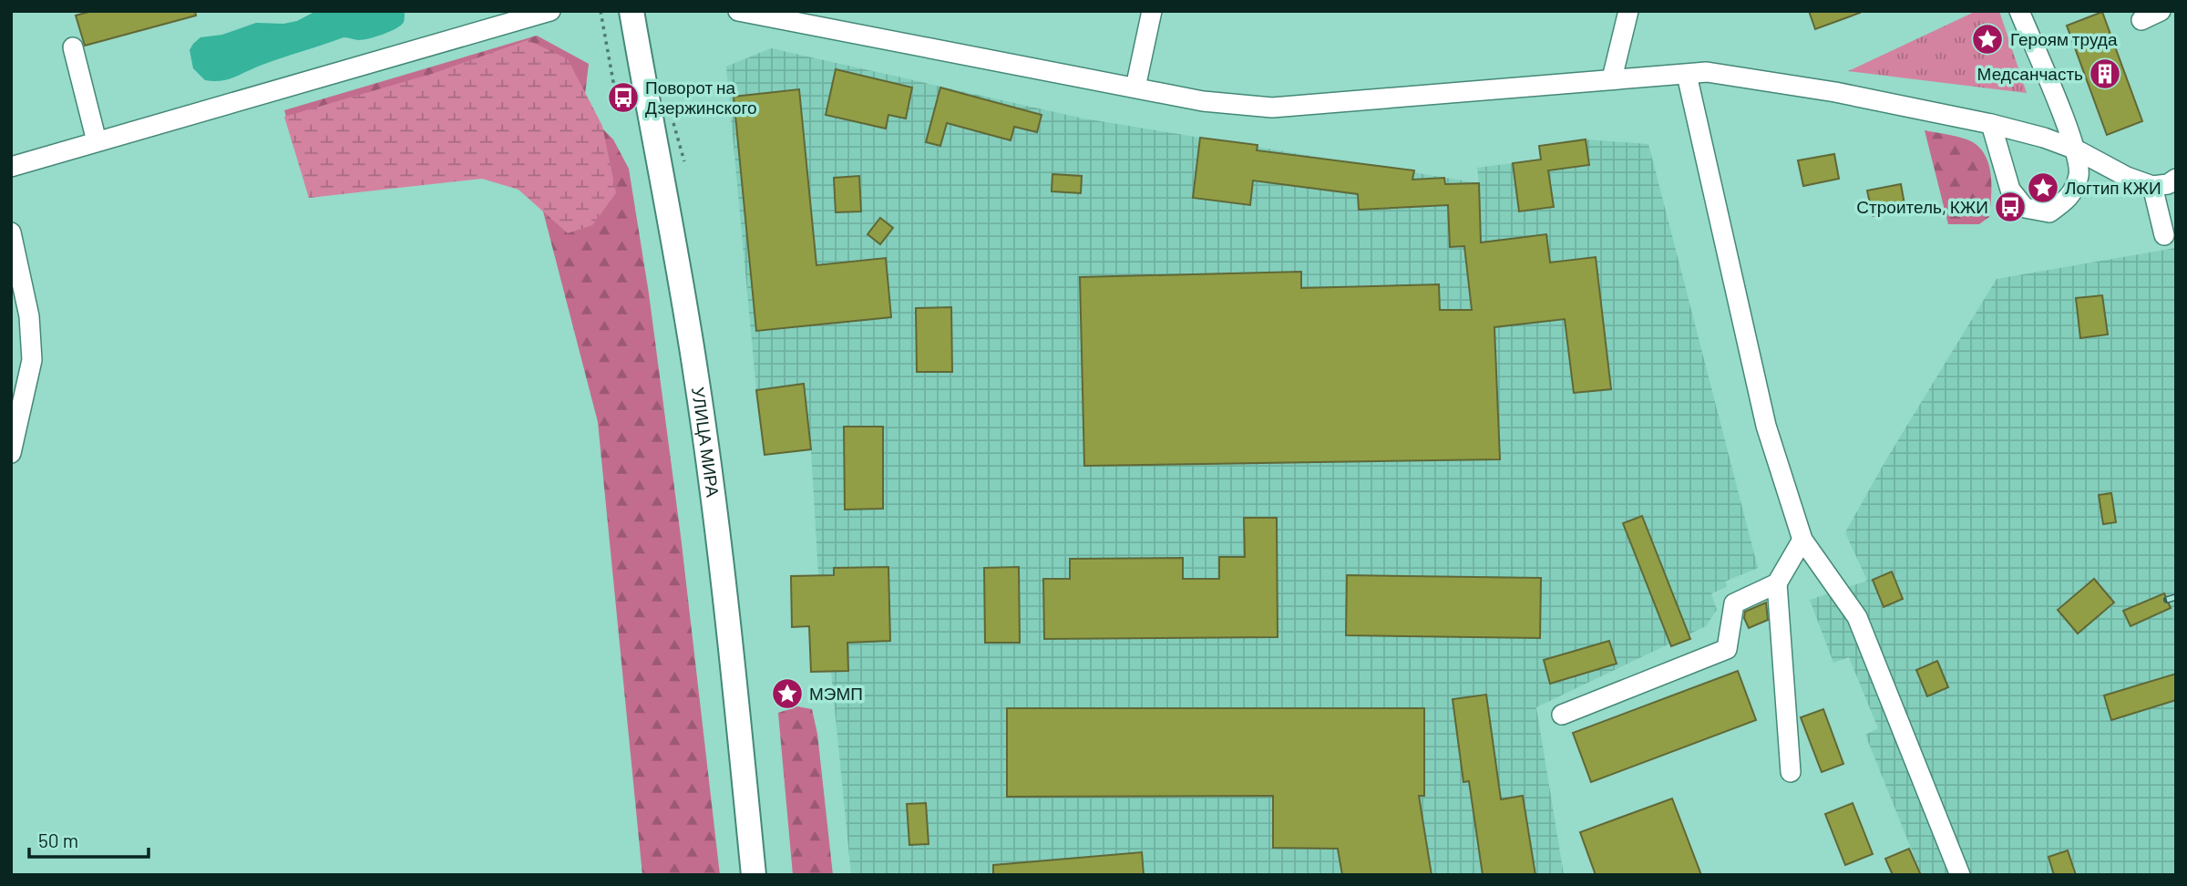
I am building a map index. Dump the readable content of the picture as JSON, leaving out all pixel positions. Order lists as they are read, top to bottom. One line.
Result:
{"streets":{"main road":["УЛИЦА МИРА"]},"places":{"place":["Героям труда","Логтип КЖИ","МЭМП"],"building":["Медсанчасть"],"bus stop":["Поворот на Дзержинского","Строитель, КЖИ"]},"scale_bar":"50 m"}
